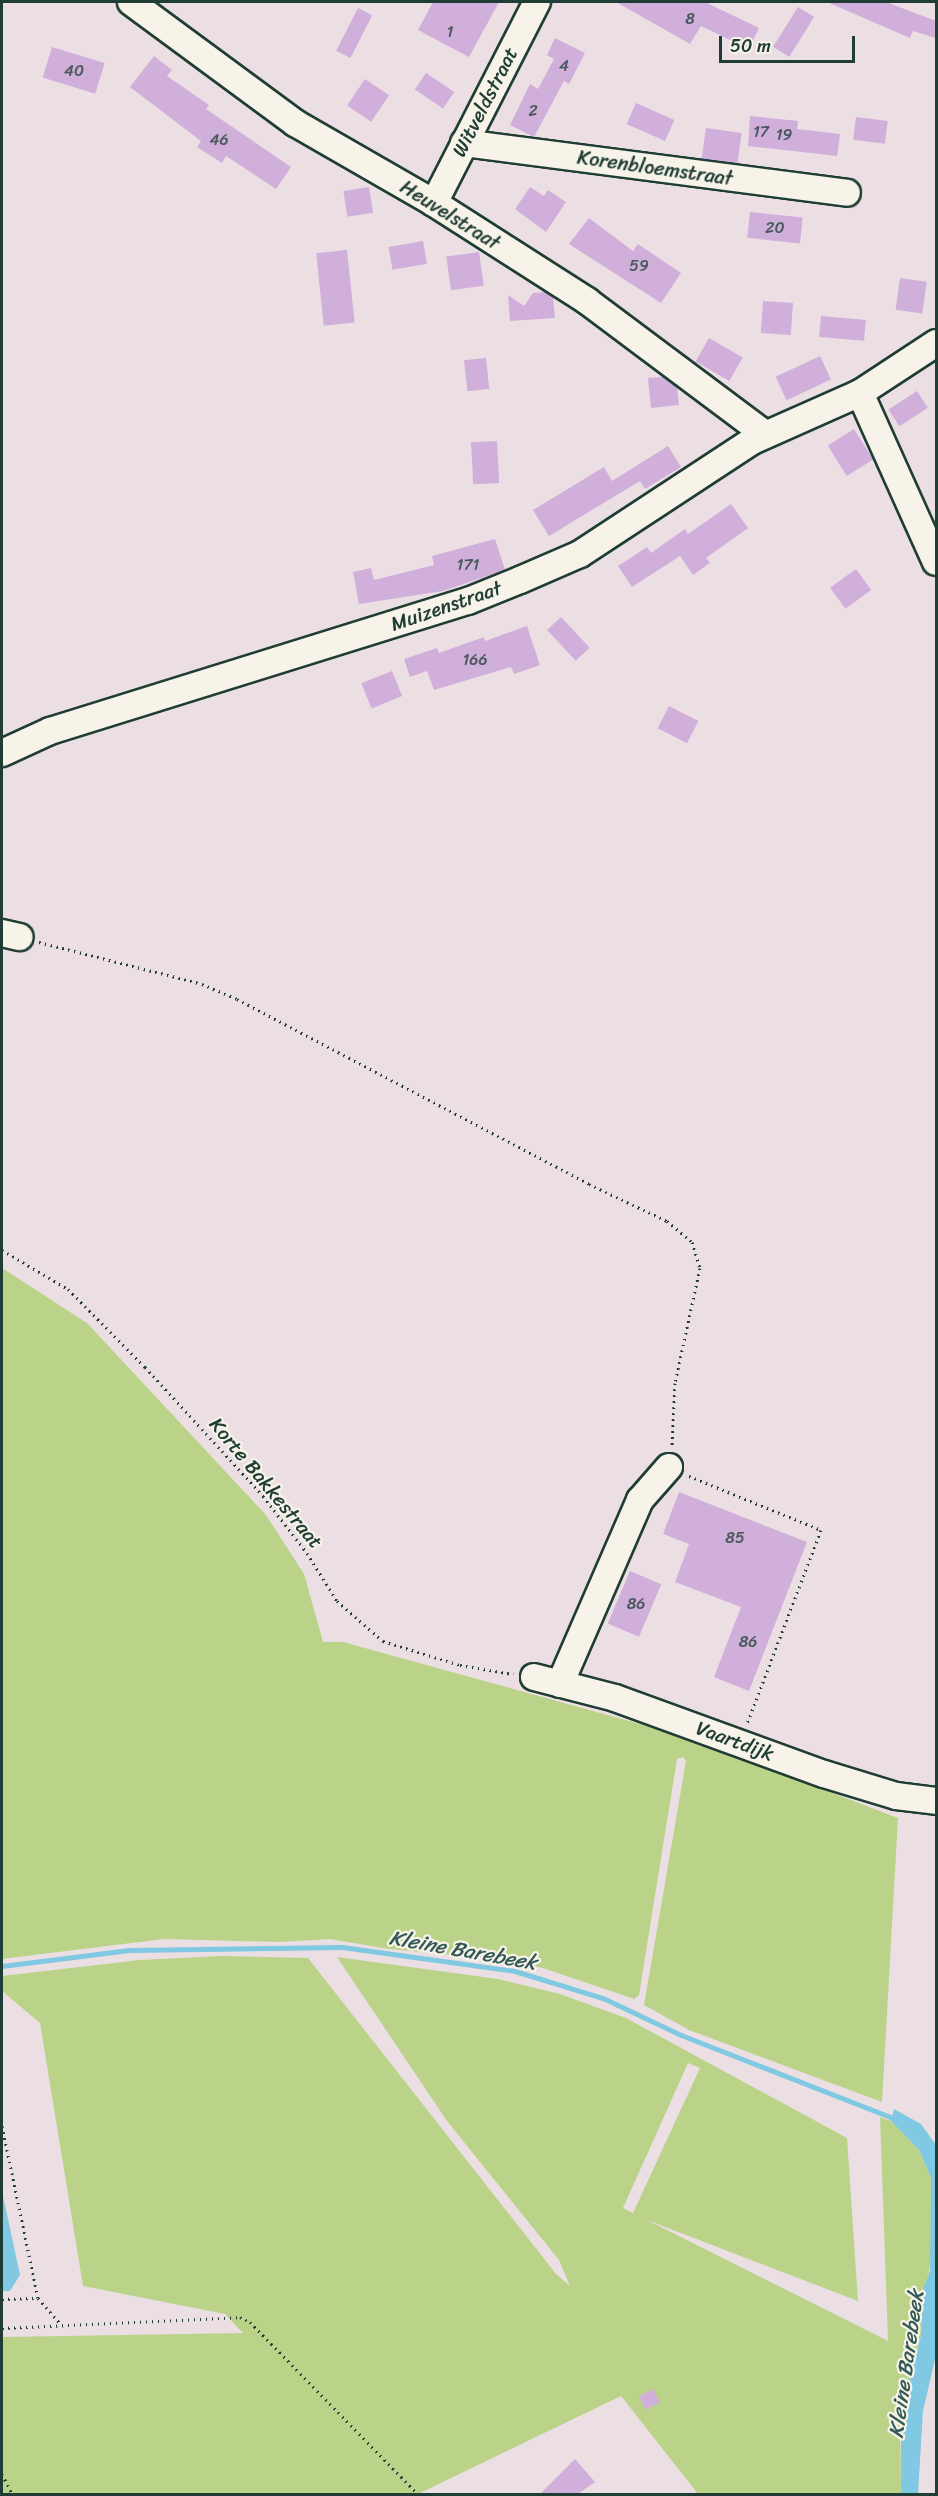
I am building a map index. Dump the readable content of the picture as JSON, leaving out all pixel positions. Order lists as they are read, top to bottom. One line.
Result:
{"streets":{"street":["Witveldstraat","Korenbloemstraat","Heuvelstraat","Muizenstraat","Vaartdijk"],"path":["Korte Bakkestraat"]},"crossings":[["Witveldstraat","Korenbloemstraat"],["Witveldstraat","Heuvelstraat"],["Heuvelstraat","Muizenstraat"],["Korte Bakkestraat","Vaartdijk"]],"water":["Kleine Barebeek"],"house_numbers":["8","1","4","40","2","17","19","46","20","59","171","166","85","86","86"],"scale_bar":"50 m"}
